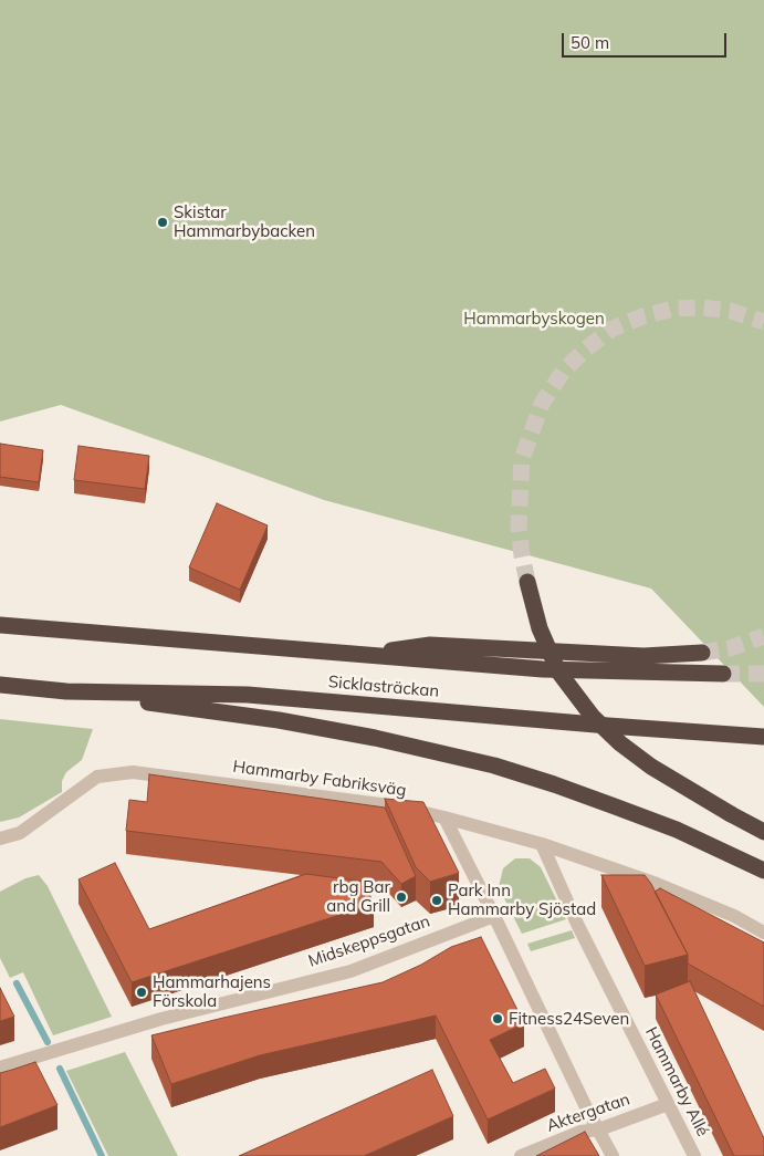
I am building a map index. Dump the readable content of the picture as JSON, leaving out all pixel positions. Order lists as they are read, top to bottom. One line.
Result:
{"streets":{"highway":["Sicklasträckan"],"street":["Hammarby Fabriksväg","Midskeppsgatan","Hammarby Allé","Aktergatan"]},"crossings":[["Hammarby Fabriksväg","Hammarby Allé"],["Hammarby Allé","Aktergatan"]],"parks":["Hammarbyskogen"],"places":["Skistar Hammarbybacken","rbg Bar and Grill","Park Inn Hammarby Sjöstad","Hammarhajens Förskola","Fitness24Seven"],"scale_bar":"50 m"}
